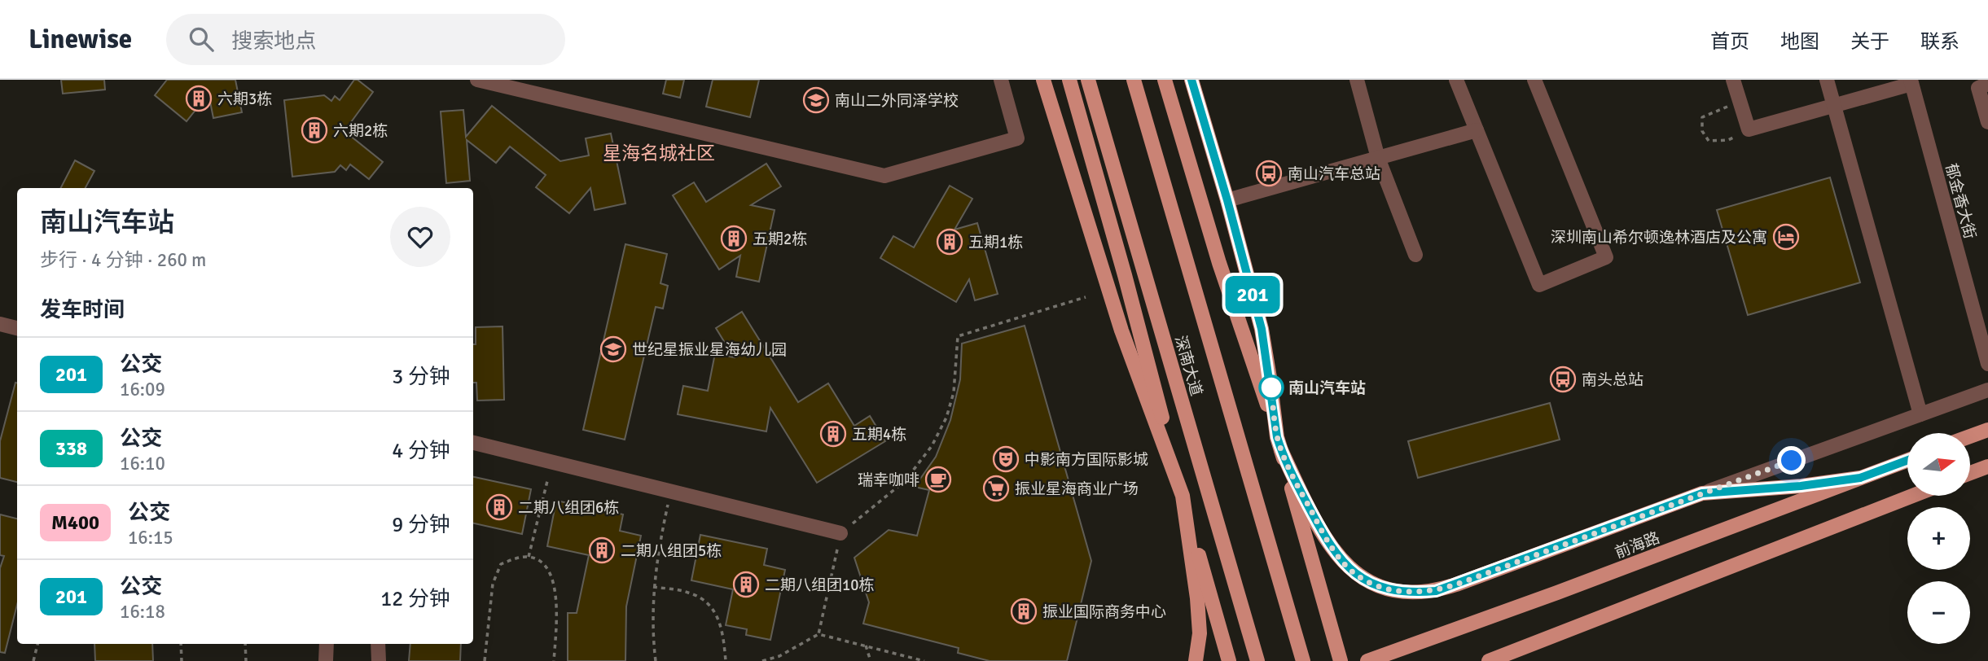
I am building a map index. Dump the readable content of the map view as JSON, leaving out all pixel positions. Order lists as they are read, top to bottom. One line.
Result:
{"streets":{"main road":["深南大道","前海路"],"street":["郁金香大街"]},"districts":["星海名城社区"],"places":{"building":["六期3栋","六期2栋","五期2栋","五期1栋","五期4栋","二期八组团6栋","二期八组团5栋","二期八组团10栋","振业国际商务中心"],"school or university":["南山二外同泽学校","世纪星振业星海幼儿园"],"bus stop":["南山汽车总站","南头总站"],"hotel":["深圳南山希尔顿逸林酒店及公寓"],"other":["南山汽车站"],"theatre":["中影南方国际影城"],"cafe":["瑞幸咖啡"],"supermarket":["振业星海商业广场"]},"lines":["bus line 201"],"north":"right","page":{"header":"Linewise","search":"搜索地点","nav":["首页","地图","关于","联系"],"on_map":"201","heading":[["南山汽车站","步行 · 4 分钟 · 260 m"],"发车时间"],"list":[{"mark":"201","name":"公交","note":"16:09","value":"3 分钟"},{"mark":"338","name":"公交","note":"16:10","value":"4 分钟"},{"mark":"M400","name":"公交","note":"16:15","value":"9 分钟"},{"mark":"201","name":"公交","note":"16:18","value":"12 分钟"}],"map_buttons":["+","−"]}}
